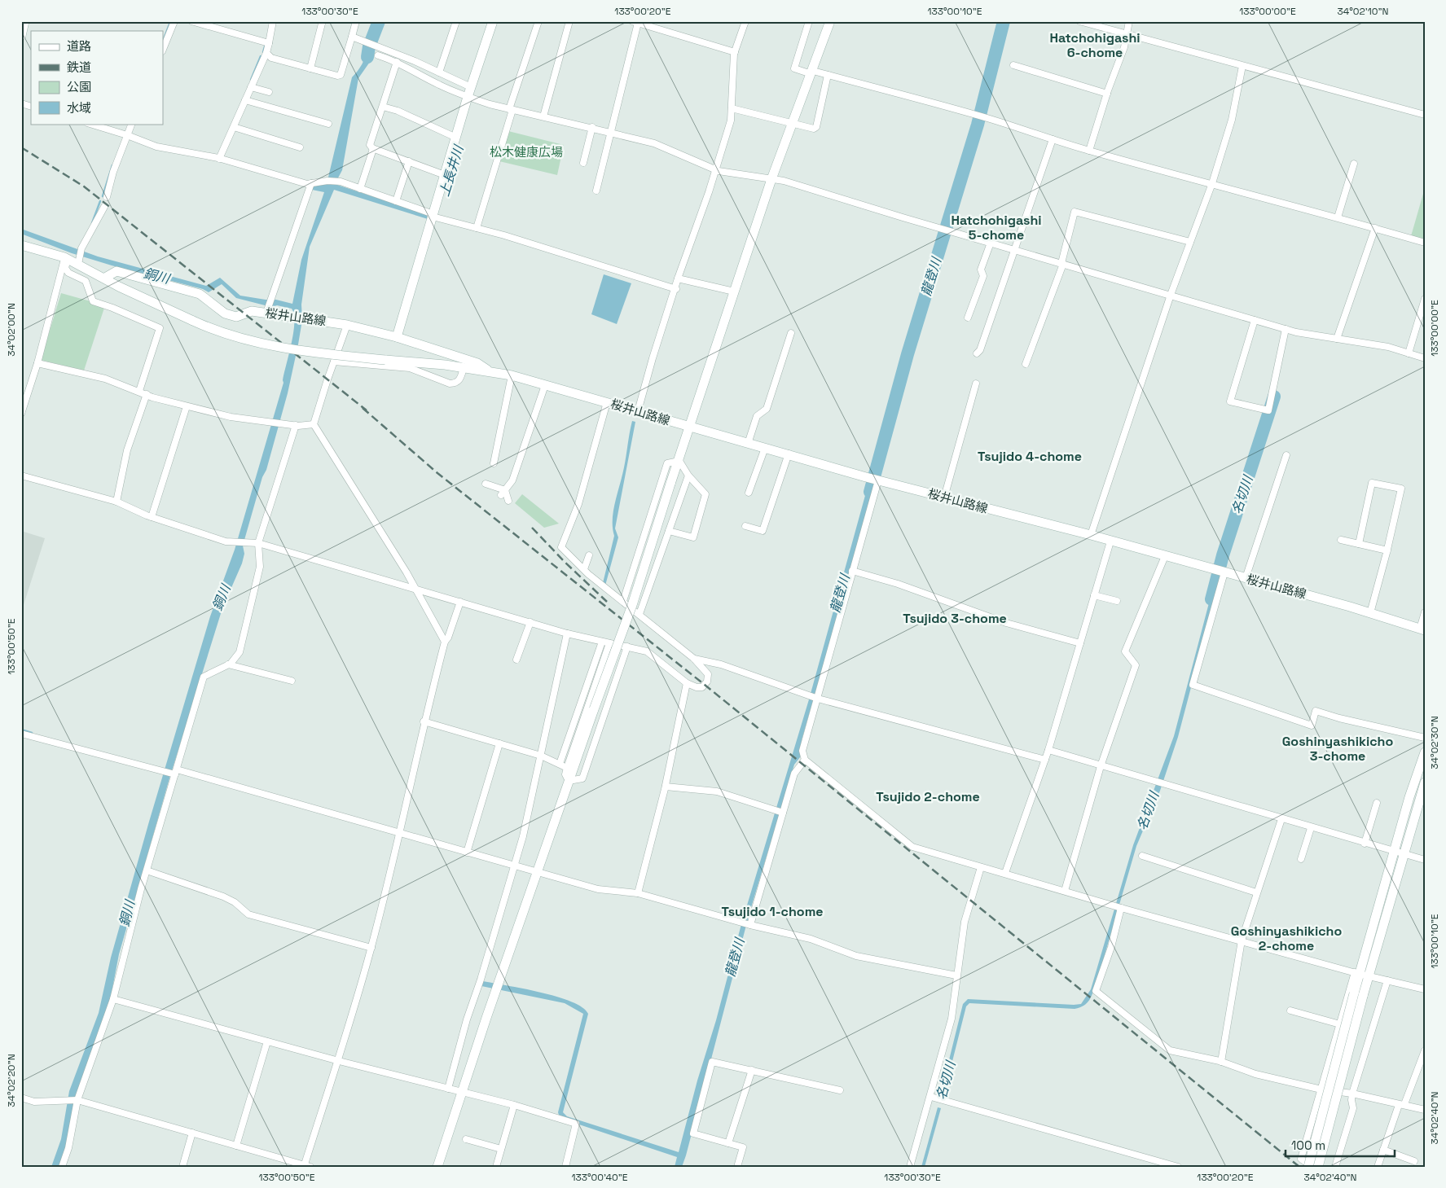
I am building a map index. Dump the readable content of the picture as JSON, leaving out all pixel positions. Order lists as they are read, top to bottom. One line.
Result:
{"streets":{"street":["桜井山路線"]},"districts":["Hatchohigashi 6-chome","Hatchohigashi 5-chome","Tsujido 4-chome","Tsujido 3-chome","Goshinyashikicho 3-chome","Tsujido 2-chome","Tsujido 1-chome","Goshinyashikicho 2-chome"],"water":["上長井川","銅川","龍登川","名切川"],"parks":["松木健康広場"],"legend":["道路","鉄道","公園","水域"],"scale_bar":"100 m","coordinates":["133°00'30\"E","133°00'20\"E","133°00'10\"E","133°00'00\"E","34°02'10\"N","34°02'00\"N","133°00'50\"E","34°02'30\"N","34°02'20\"N","34°02'40\"N","133°00'40\"E"]}
